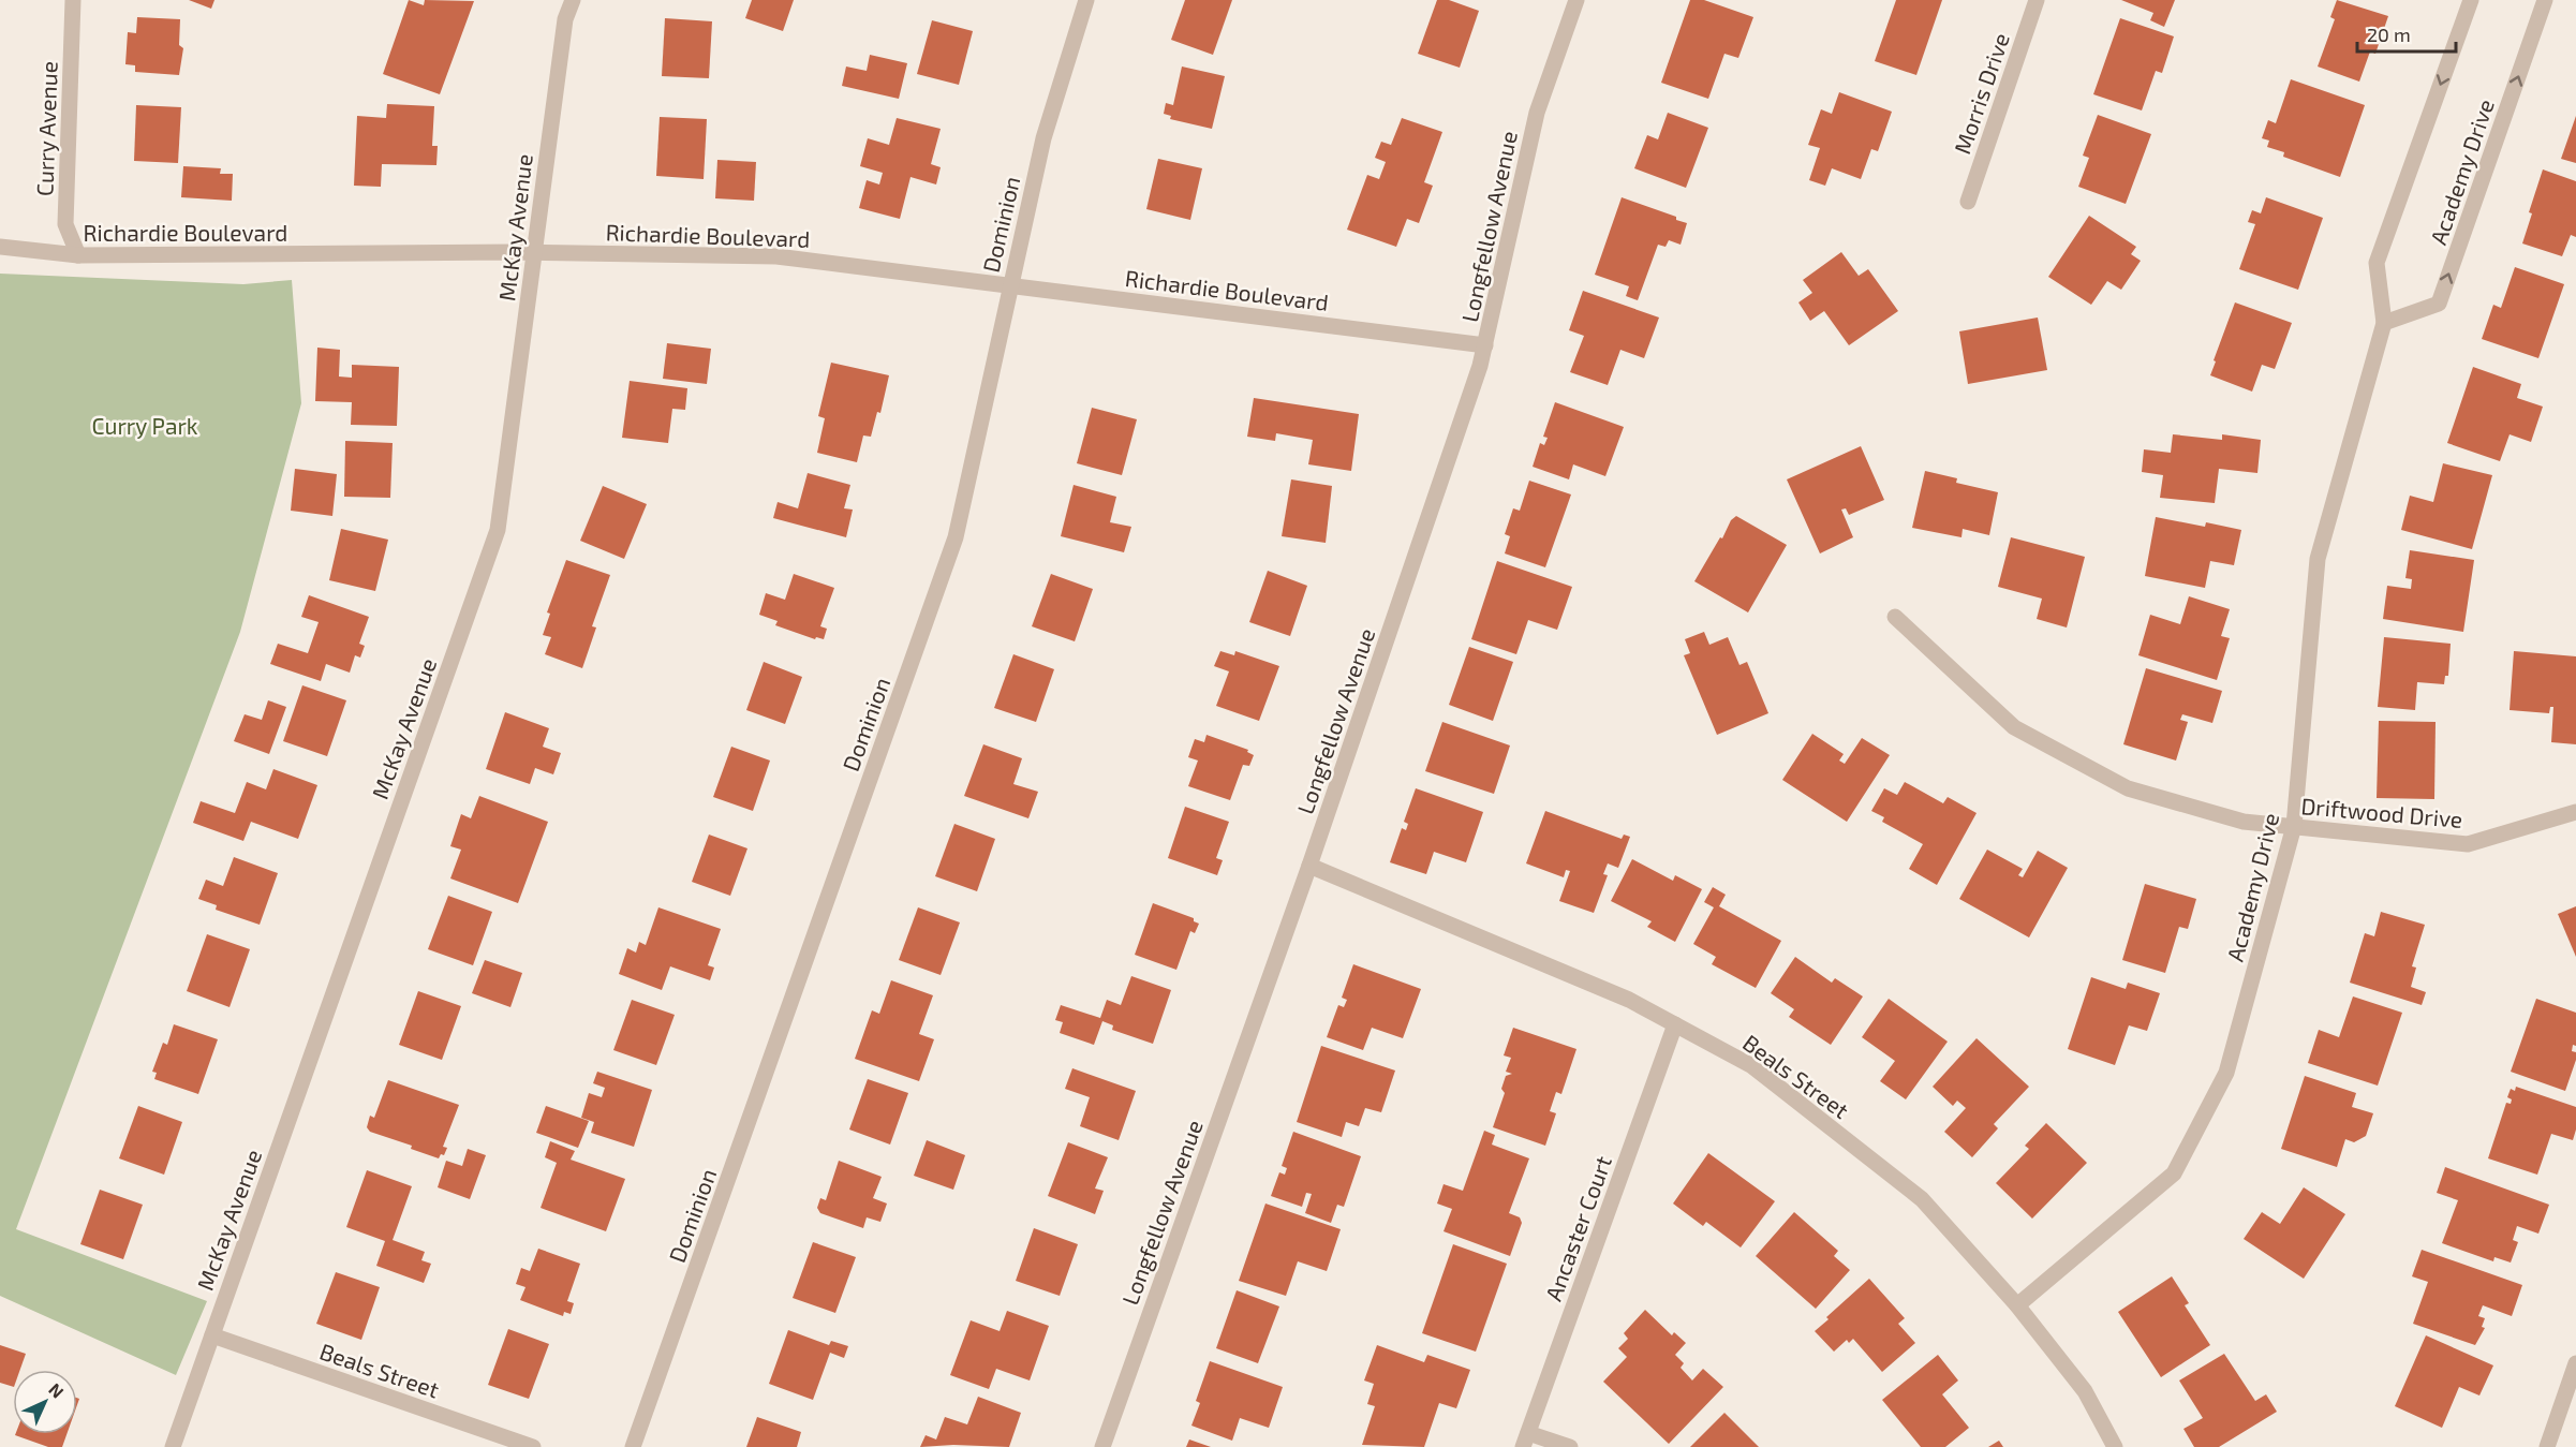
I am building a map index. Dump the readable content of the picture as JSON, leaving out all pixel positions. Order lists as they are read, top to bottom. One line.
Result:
{"streets":{"street":["Morris Drive","Curry Avenue","Academy Drive","Dominion","Longfellow Avenue","McKay Avenue","Richardie Boulevard","Driftwood Drive","Beals Street","Ancaster Court"]},"crossings":[["Curry Avenue","Richardie Boulevard"],["Academy Drive","Driftwood Drive"],["Academy Drive","Beals Street"],["Dominion","Richardie Boulevard"],["Longfellow Avenue","Richardie Boulevard"],["Longfellow Avenue","Beals Street"],["McKay Avenue","Richardie Boulevard"],["McKay Avenue","Beals Street"],["Beals Street","Ancaster Court"]],"parks":["Curry Park"],"scale_bar":"20 m","north":"top right"}
